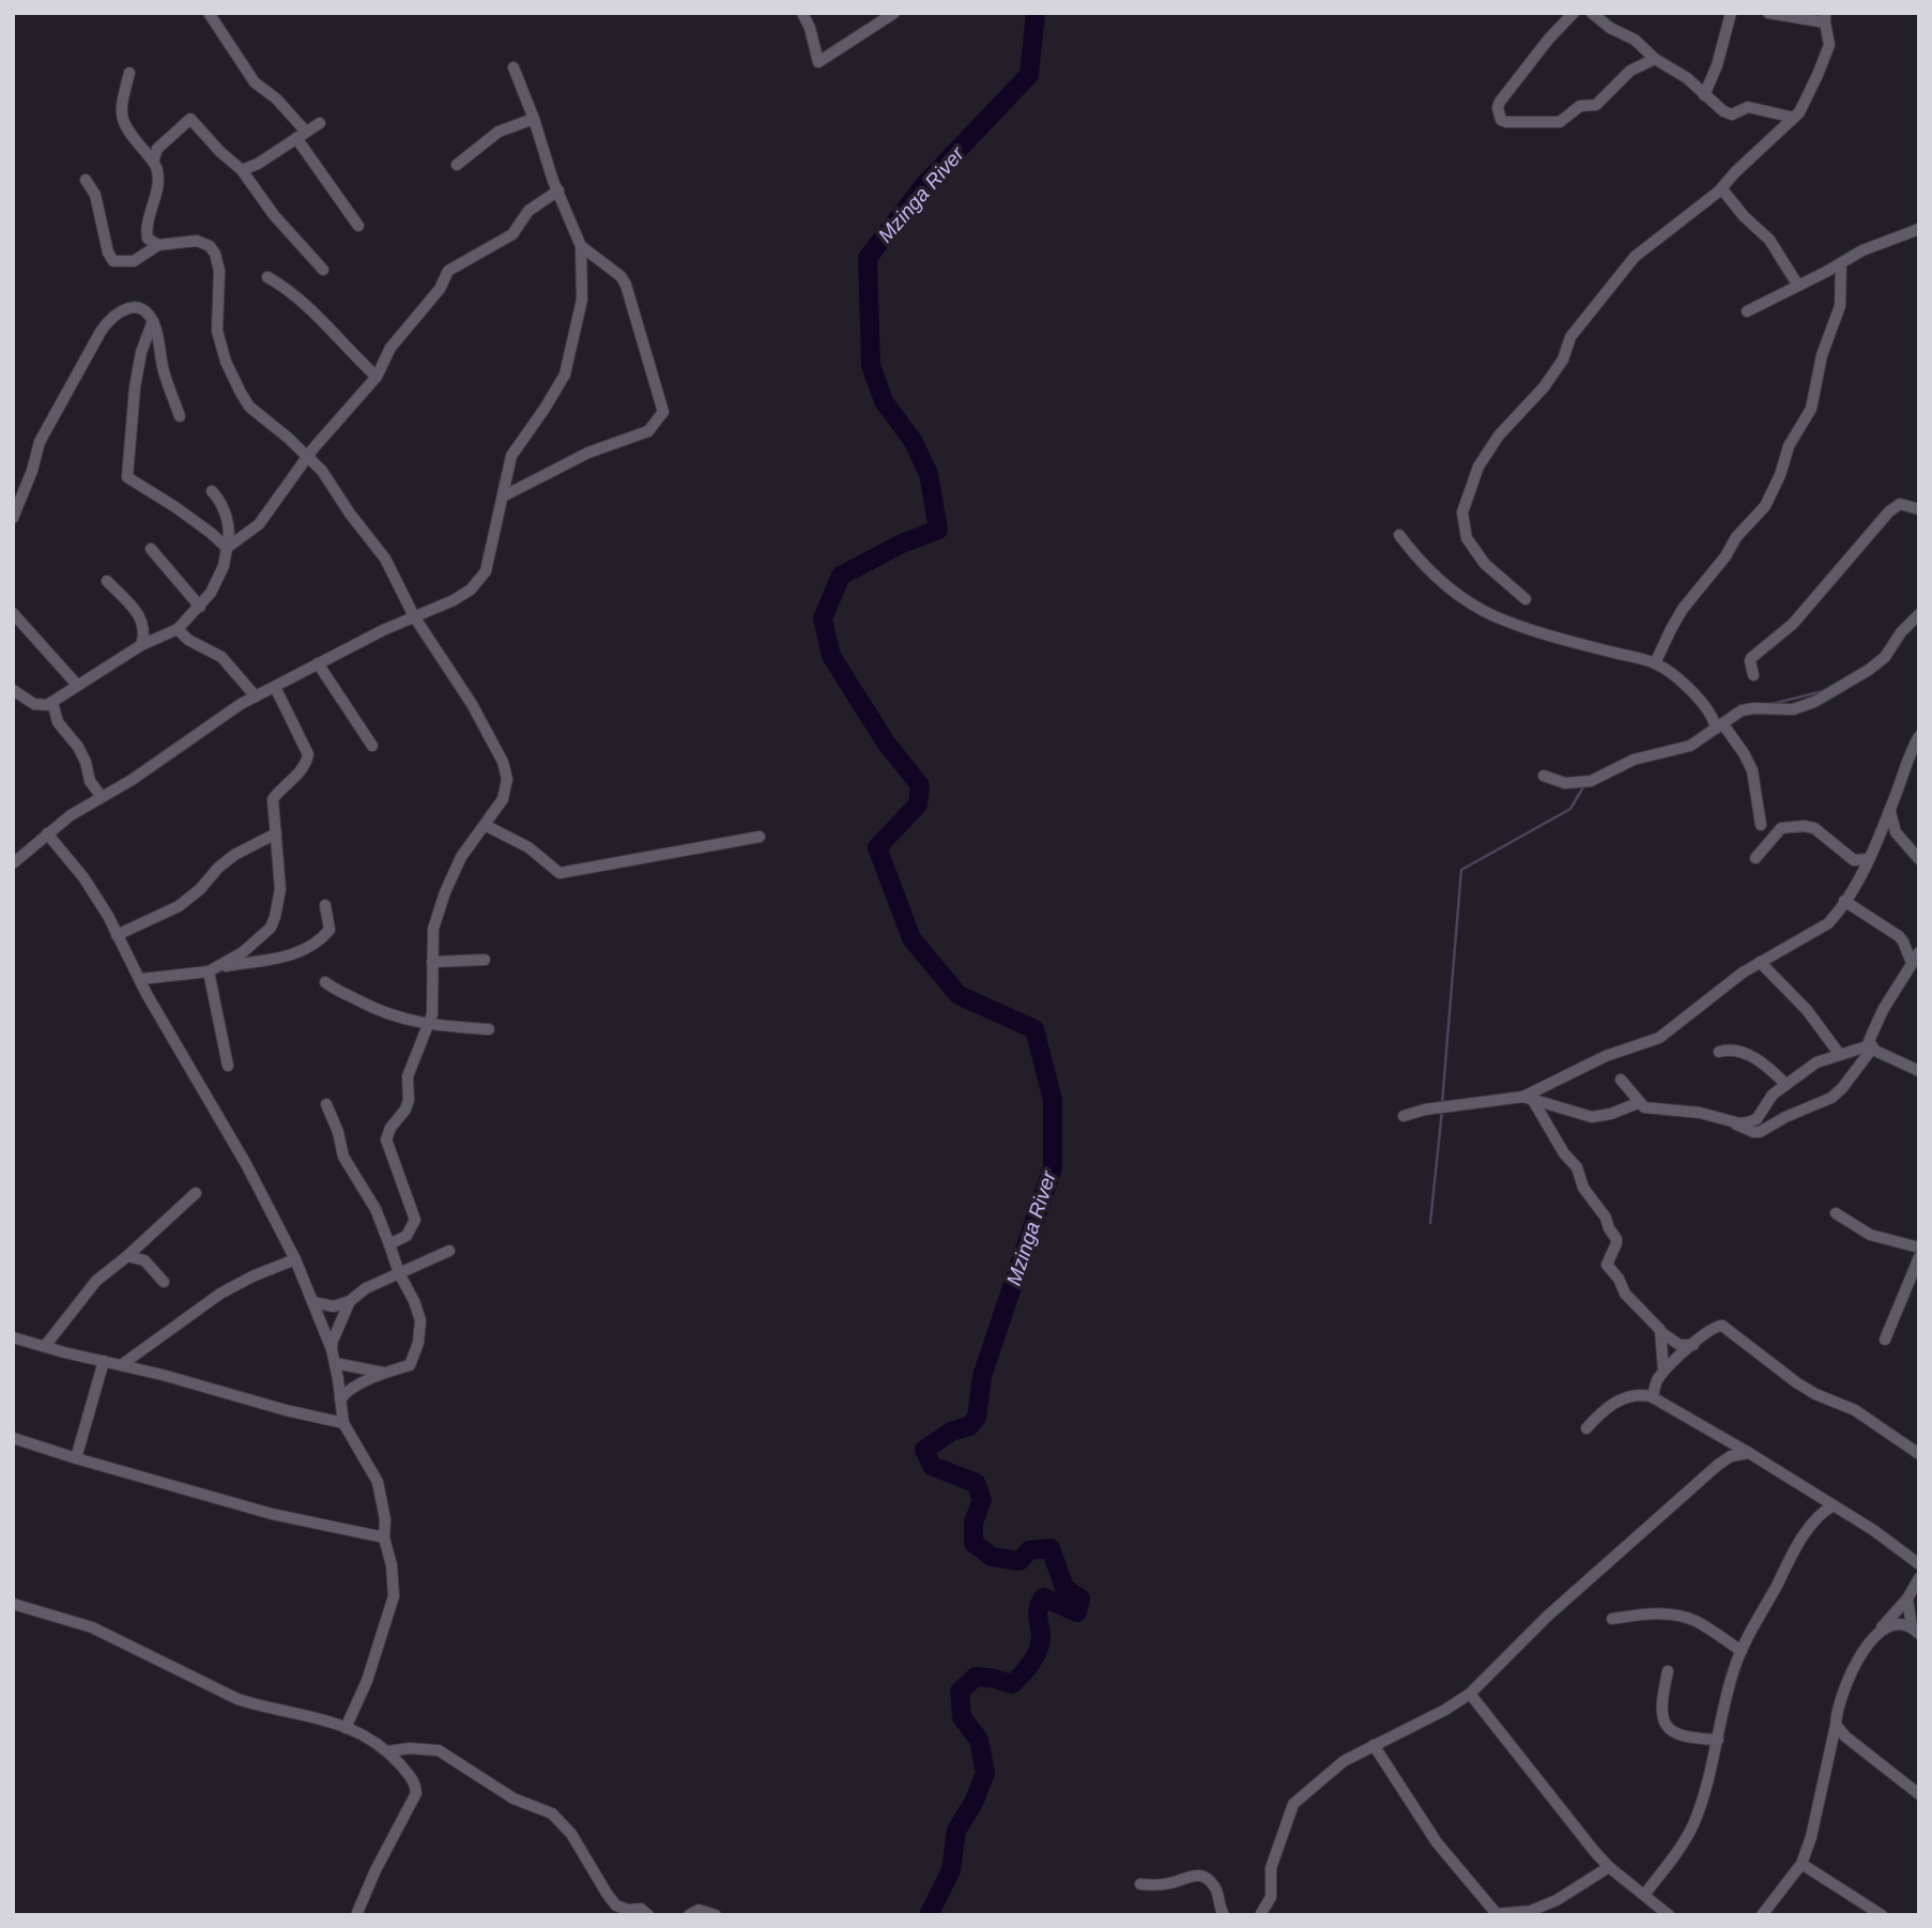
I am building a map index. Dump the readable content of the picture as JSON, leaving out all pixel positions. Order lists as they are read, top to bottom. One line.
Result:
{"water":["Mzinga River"]}
